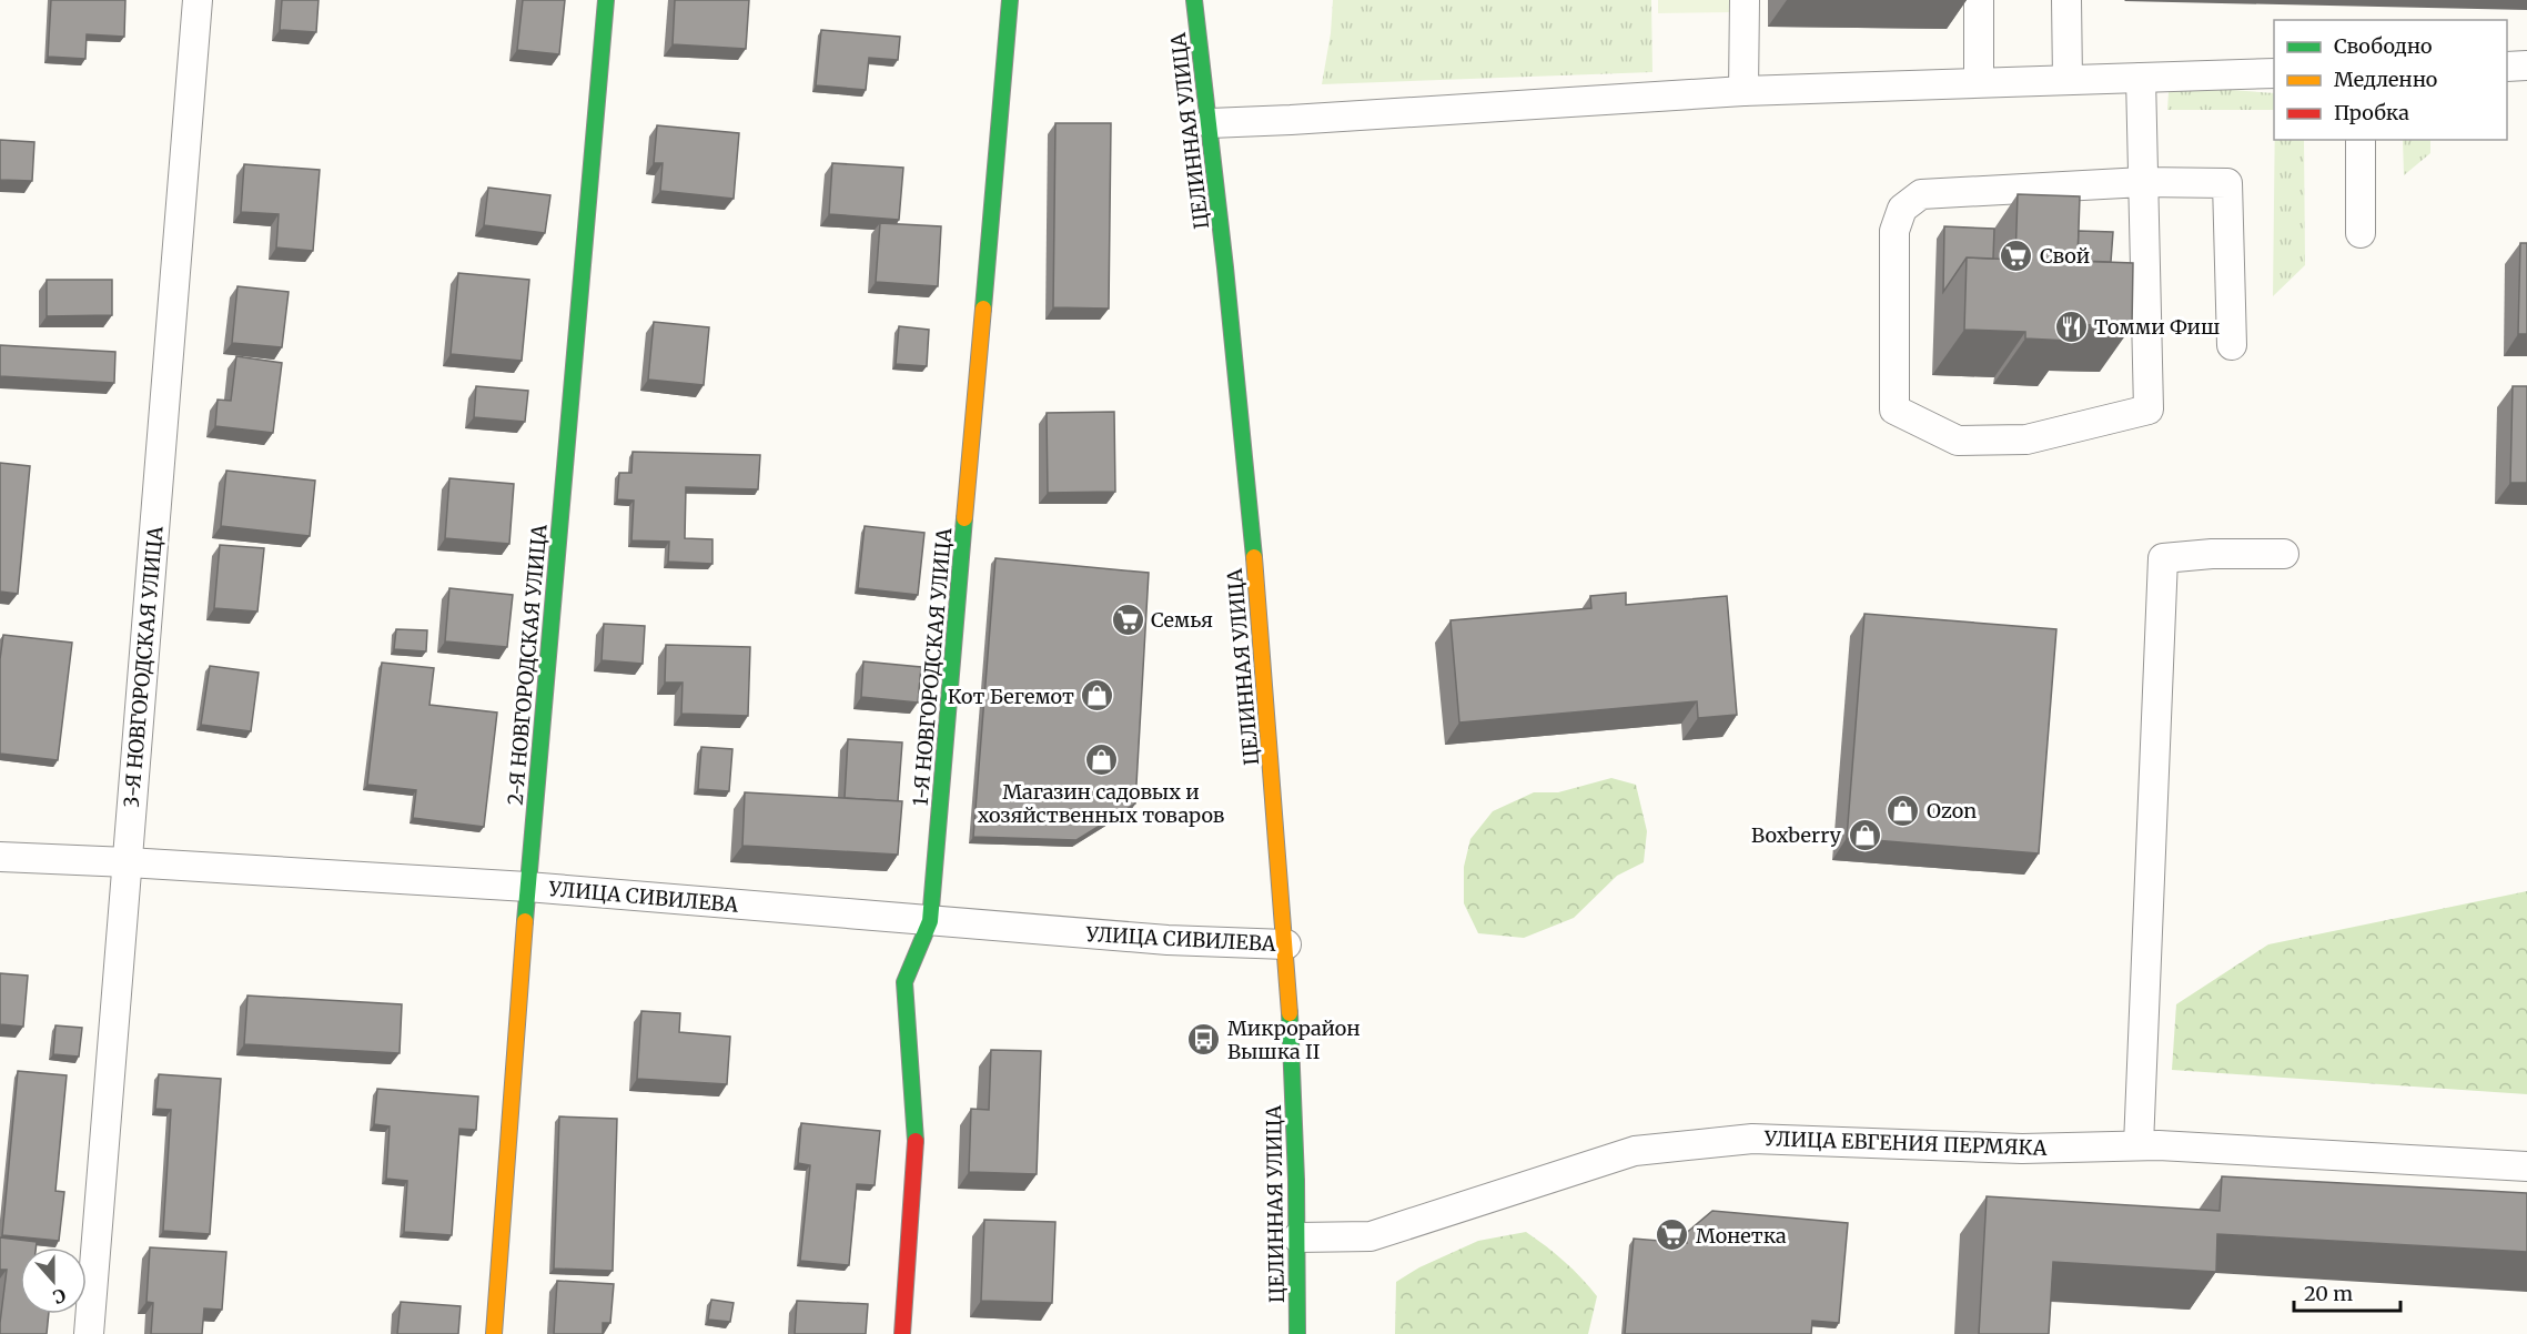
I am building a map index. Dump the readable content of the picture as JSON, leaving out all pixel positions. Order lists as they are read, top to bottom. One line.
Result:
{"streets":{"street":["ЦЕЛИННАЯ УЛИЦА","2-Я НОВГОРОДСКАЯ УЛИЦА","3-Я НОВГОРОДСКАЯ УЛИЦА","1-Я НОВГОРОДСКАЯ УЛИЦА","УЛИЦА СИВИЛЕВА","УЛИЦА ЕВГЕНИЯ ПЕРМЯКА"]},"crossings":[["ЦЕЛИННАЯ УЛИЦА","УЛИЦА СИВИЛЕВА"],["ЦЕЛИННАЯ УЛИЦА","УЛИЦА ЕВГЕНИЯ ПЕРМЯКА"],["2-Я НОВГОРОДСКАЯ УЛИЦА","УЛИЦА СИВИЛЕВА"],["3-Я НОВГОРОДСКАЯ УЛИЦА","УЛИЦА СИВИЛЕВА"],["1-Я НОВГОРОДСКАЯ УЛИЦА","УЛИЦА СИВИЛЕВА"]],"places":{"supermarket":["Свой","Семья","Монетка"],"restaurant":["Томми Фиш"],"shop":["Кот Бегемот","Магазин садовых и хозяйственных товаров","Ozon","Boxberry"],"bus stop":["Микрорайон Вышка II"]},"legend":["Свободно","Медленно","Пробка"],"scale_bar":"20 m","north":"bottom"}
